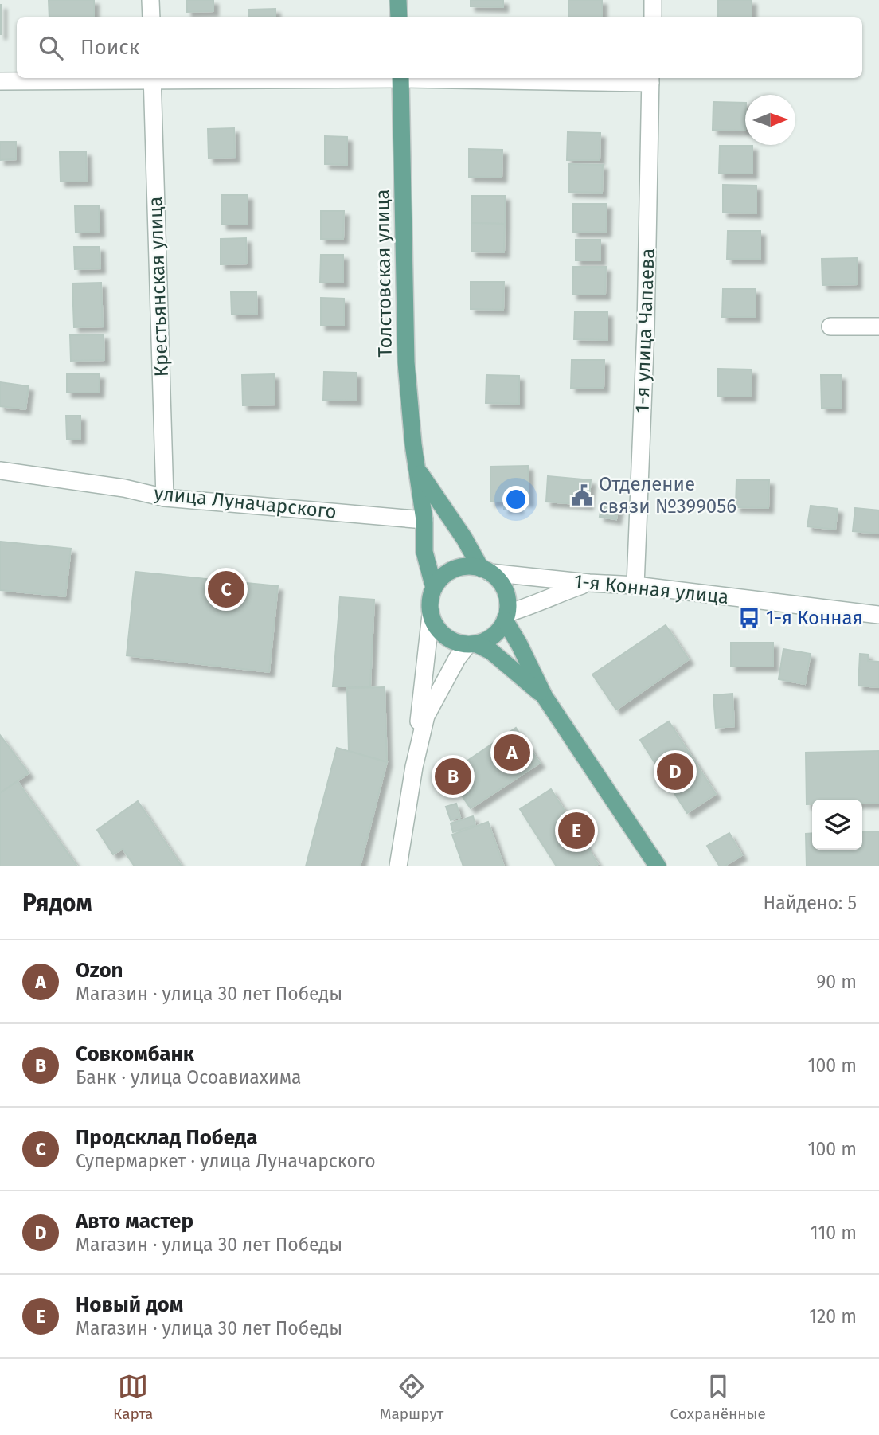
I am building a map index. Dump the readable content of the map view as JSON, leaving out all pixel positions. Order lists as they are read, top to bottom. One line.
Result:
{"streets":{"main road":["Толстовская улица"],"street":["Крестьянская улица","1-я улица Чапаева","улица Луначарского","1-я Конная улица"]},"crossings":[["Толстовская улица","улица Луначарского"],["Толстовская улица","1-я Конная улица"],["Крестьянская улица","улица Луначарского"],["1-я улица Чапаева","1-я Конная улица"]],"places":{"public building":["Отделение связи №399056"],"bus stop":["1-я Конная"]},"north":"right","page":{"search":"Поиск","pins":["C","A","D","B","E"],"heading":["Рядом","Найдено: 5"],"list":[{"mark":"A","name":"Ozon","note":"Магазин · улица 30 лет Победы","value":"90 m"},{"mark":"B","name":"Совкомбанк","note":"Банк · улица Осоавиахима","value":"100 m"},{"mark":"C","name":"Продсклад Победа","note":"Супермаркет · улица Луначарского","value":"100 m"},{"mark":"D","name":"Авто мастер","note":"Магазин · улица 30 лет Победы","value":"110 m"},{"mark":"E","name":"Новый дом","note":"Магазин · улица 30 лет Победы","value":"120 m"}],"nav":["Карта","Маршрут","Сохранённые"]}}
